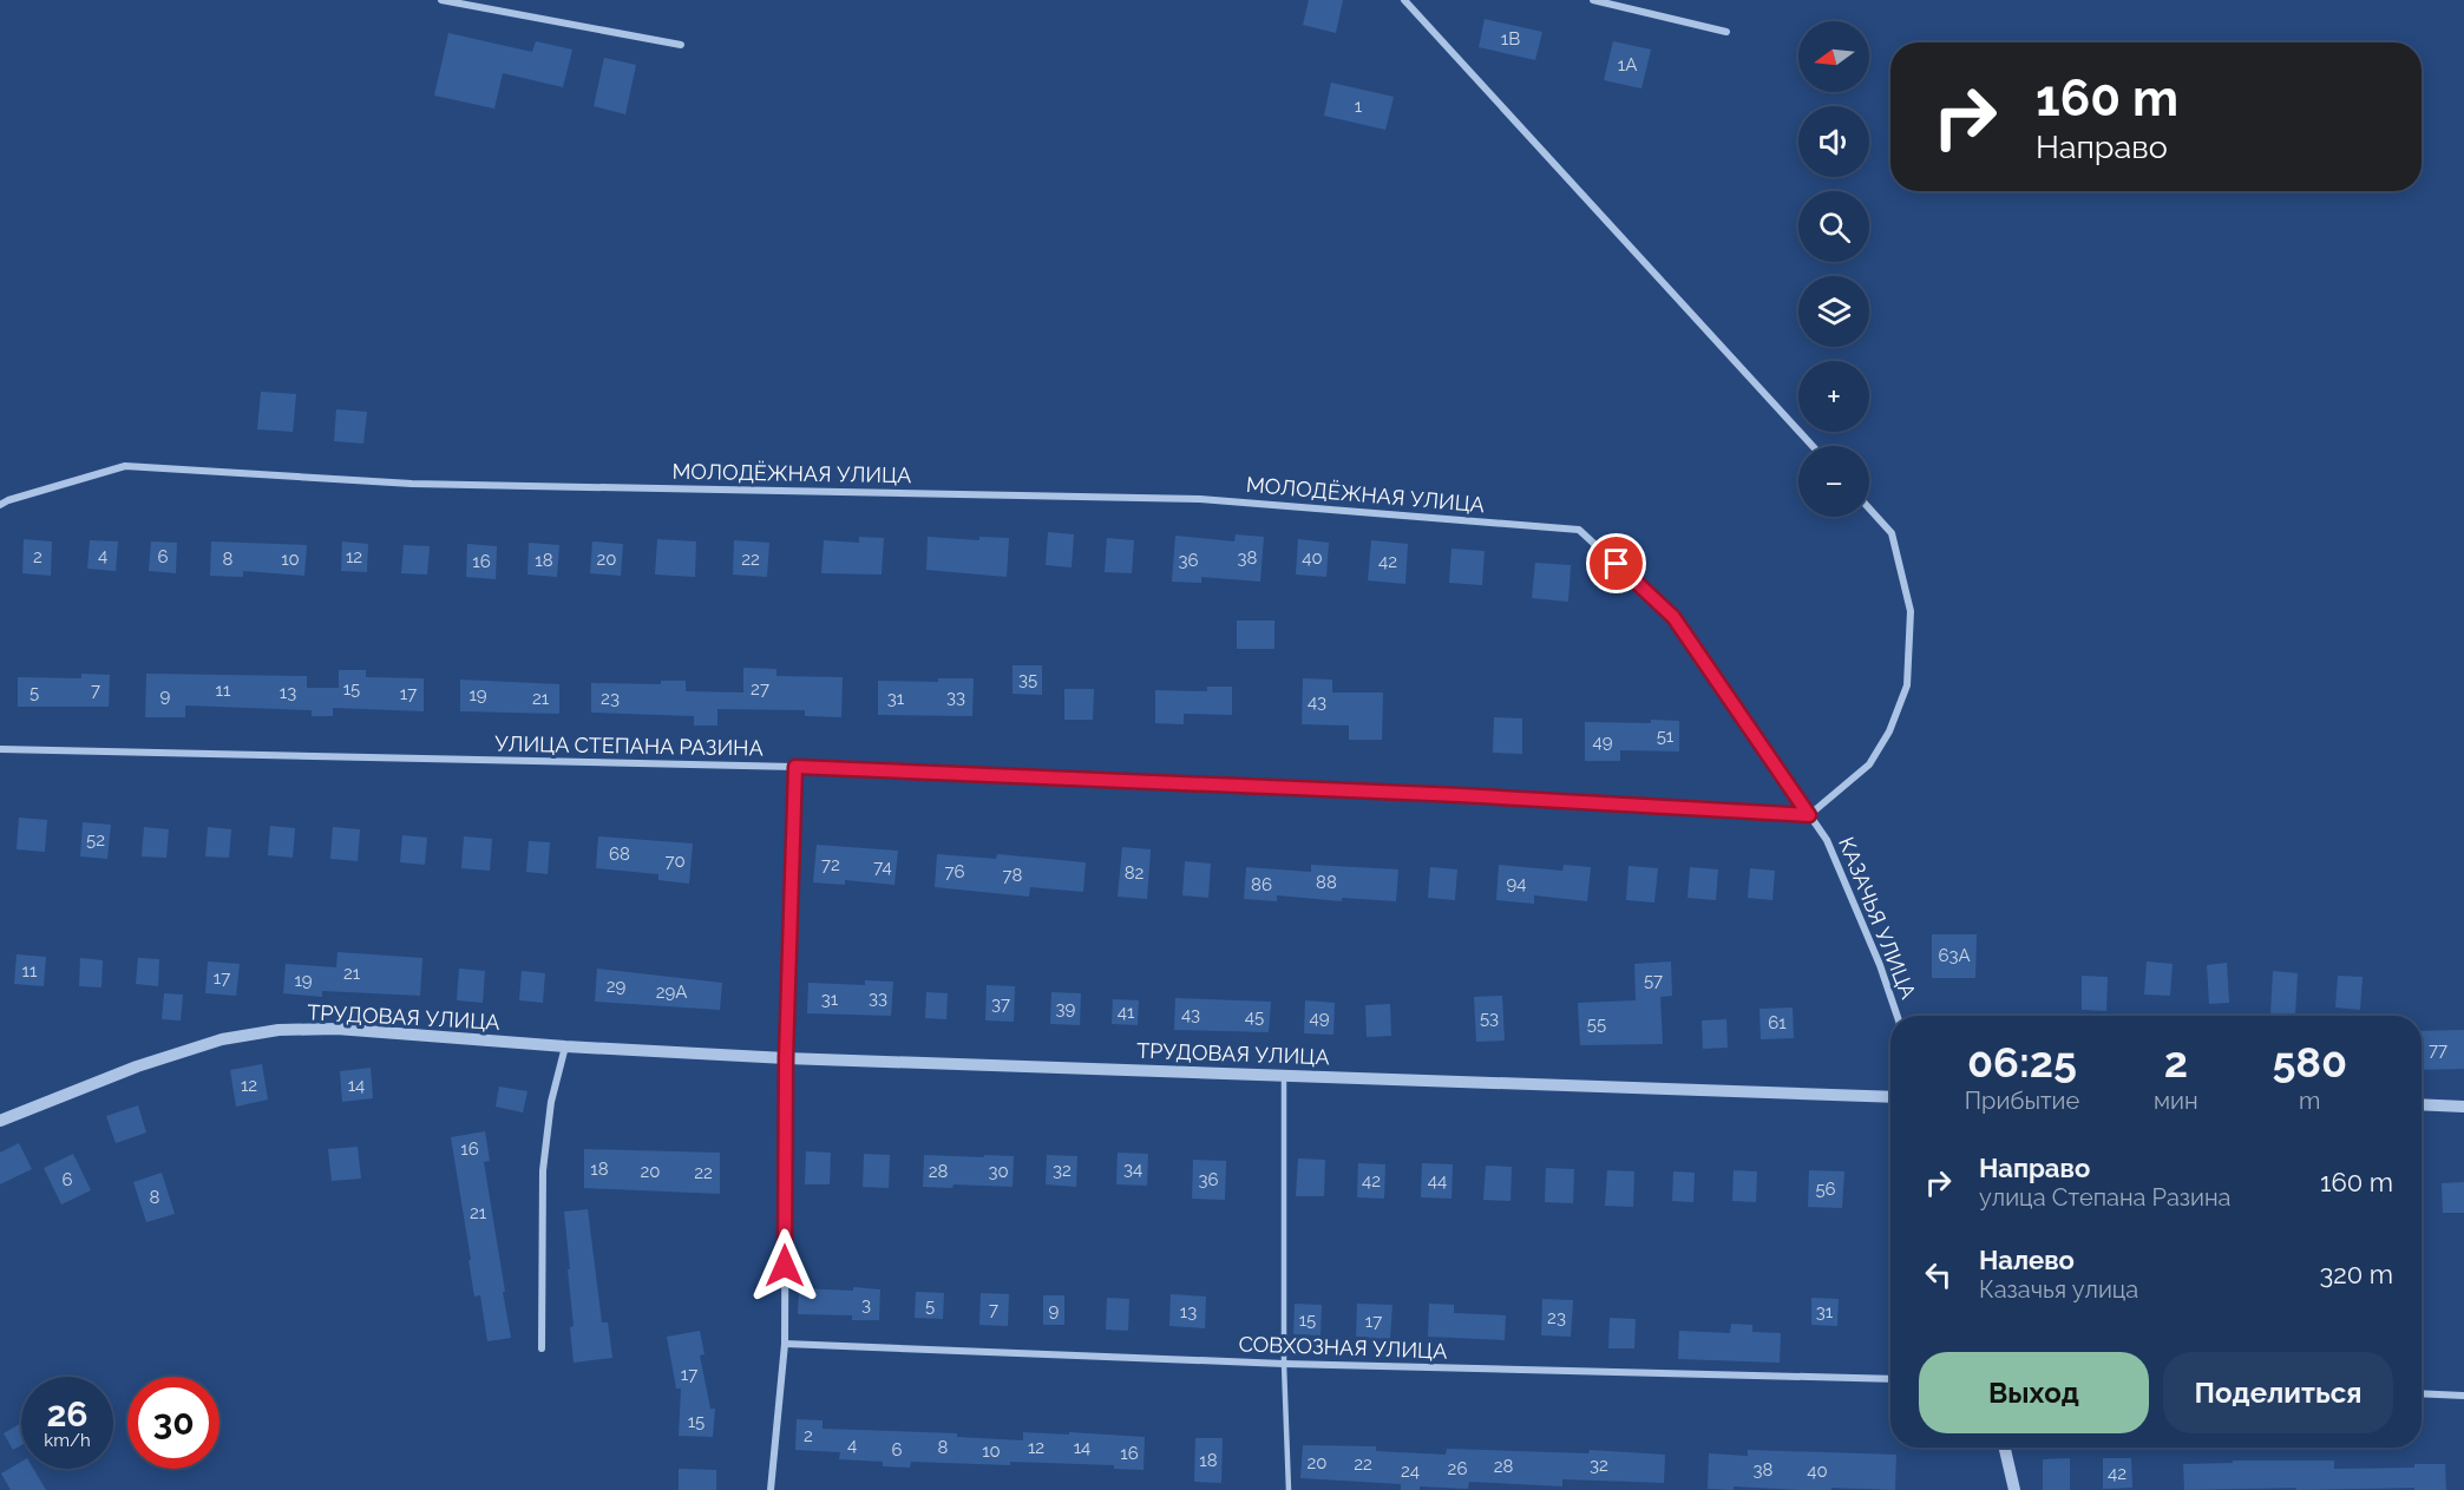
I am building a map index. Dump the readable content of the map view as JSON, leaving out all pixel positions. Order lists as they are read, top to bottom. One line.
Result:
{"streets":{"street":["МОЛОДЁЖНАЯ УЛИЦА","УЛИЦА СТЕПАНА РАЗИНА","КАЗАЧЬЯ УЛИЦА","ТРУДОВАЯ УЛИЦА","СОВХОЗНАЯ УЛИЦА"]},"crossings":[["МОЛОДЁЖНАЯ УЛИЦА","КАЗАЧЬЯ УЛИЦА"],["УЛИЦА СТЕПАНА РАЗИНА","КАЗАЧЬЯ УЛИЦА"]],"house_numbers":["1В","1А","1","4","2","6","12","38","40","8","10","20","22","18","36","16","42","35","15","27","7","11","5","13","17","19","9","33","21","23","31","43","51","49","52","68","70","72","74","76","82","78","88","94","86","63А","11","21","17","19","57","29","29А","33","31","37","39","41","43","45","49","53","61","55","77","12","14","16","18","34","32","20","28","30","22","6","36","42","44","56","8","21","3","5","7","9","13","31","23","15","17","17","15","2","4","8","12","14","6","10","16","18","20","22","32","28","26","38","24","40","42"],"north":"left","page":{"map_buttons":["+","−"],"turn":["160 m","Направо"],"eta":["06:25","Прибытие","2","мин","580","m"],"list":[{"name":"Направо","note":"улица Степана Разина","value":"160 m"},{"name":"Налево","note":"Казачья улица","value":"320 m"}],"buttons":["Выход","Поделиться"],"speed":"26 km/h","limit":"30"}}
